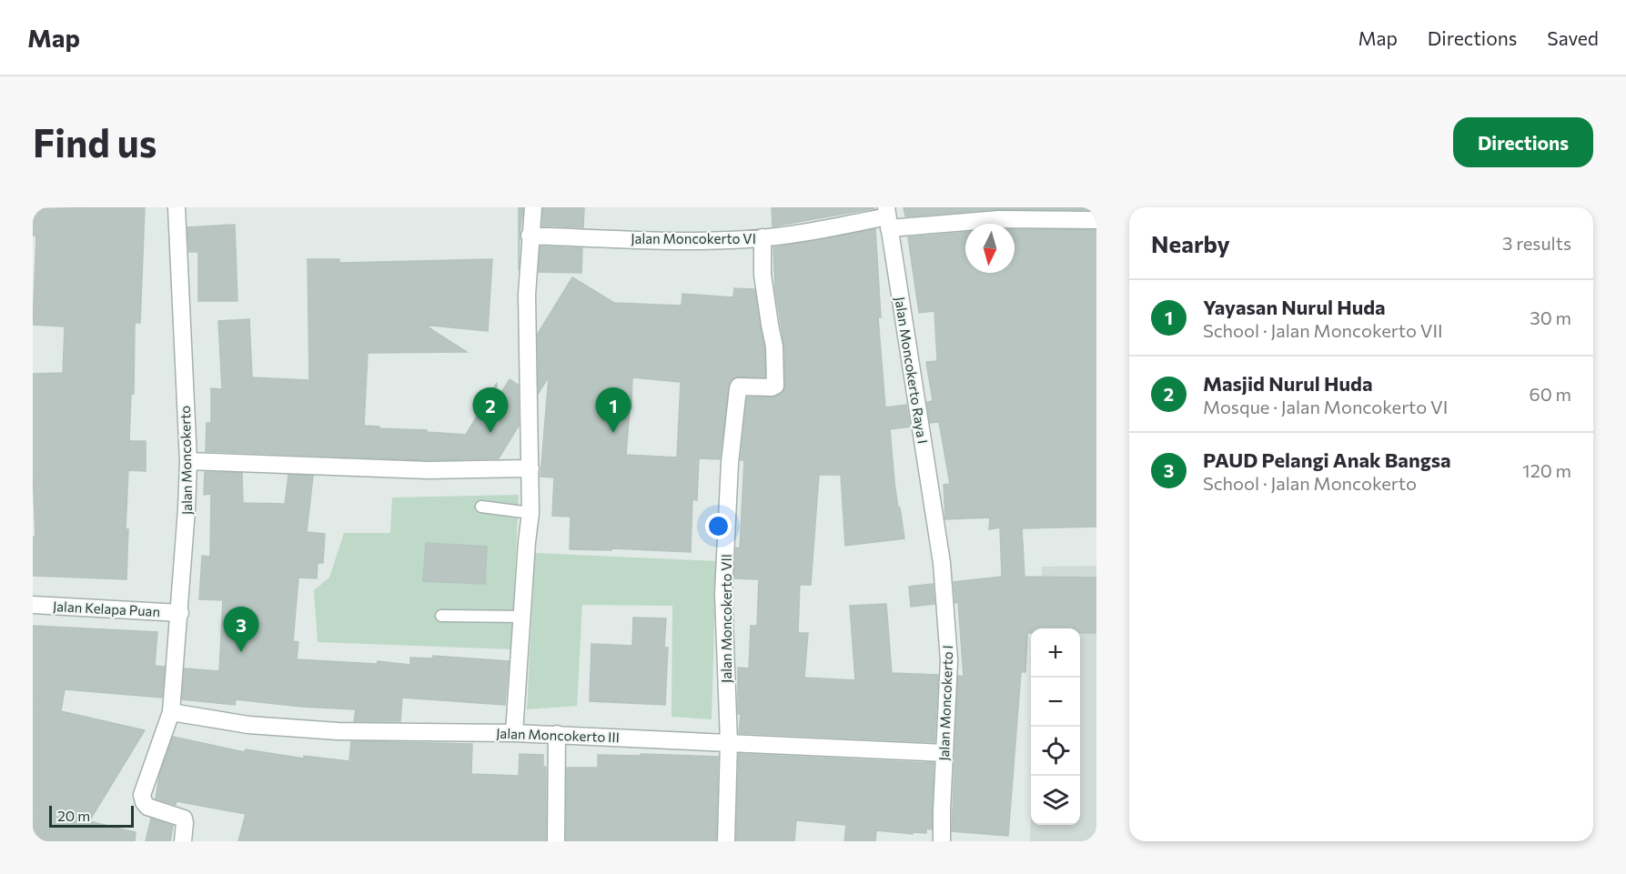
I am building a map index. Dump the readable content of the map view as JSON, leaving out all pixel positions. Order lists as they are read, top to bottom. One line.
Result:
{"streets":{"street":["Jalan Moncokerto VI","Jalan Moncokerto Raya I","Jalan Moncokerto","Jalan Kelapa Puan","Jalan Moncokerto VII","Jalan Moncokerto I","Jalan Moncokerto III"]},"crossings":[["Jalan Moncokerto VI","Jalan Moncokerto Raya I"],["Jalan Moncokerto VI","Jalan Moncokerto VII"],["Jalan Moncokerto Raya I","Jalan Moncokerto I"],["Jalan Moncokerto","Jalan Kelapa Puan"],["Jalan Moncokerto","Jalan Moncokerto III"],["Jalan Moncokerto VII","Jalan Moncokerto III"],["Jalan Moncokerto I","Jalan Moncokerto III"]],"scale_bar":"20 m","north":"bottom","page":{"header":"Map","nav":["Map","Directions","Saved"],"buttons":"Directions","title":"Find us","heading":["Nearby","3 results"],"list":[{"mark":"1","name":"Yayasan Nurul Huda","note":"School · Jalan Moncokerto VII","value":"30 m"},{"mark":"2","name":"Masjid Nurul Huda","note":"Mosque · Jalan Moncokerto VI","value":"60 m"},{"mark":"3","name":"PAUD Pelangi Anak Bangsa","note":"School · Jalan Moncokerto","value":"120 m"}],"pins":["1","2","3"],"map_buttons":["+","−"],"scale":"20 m"}}
